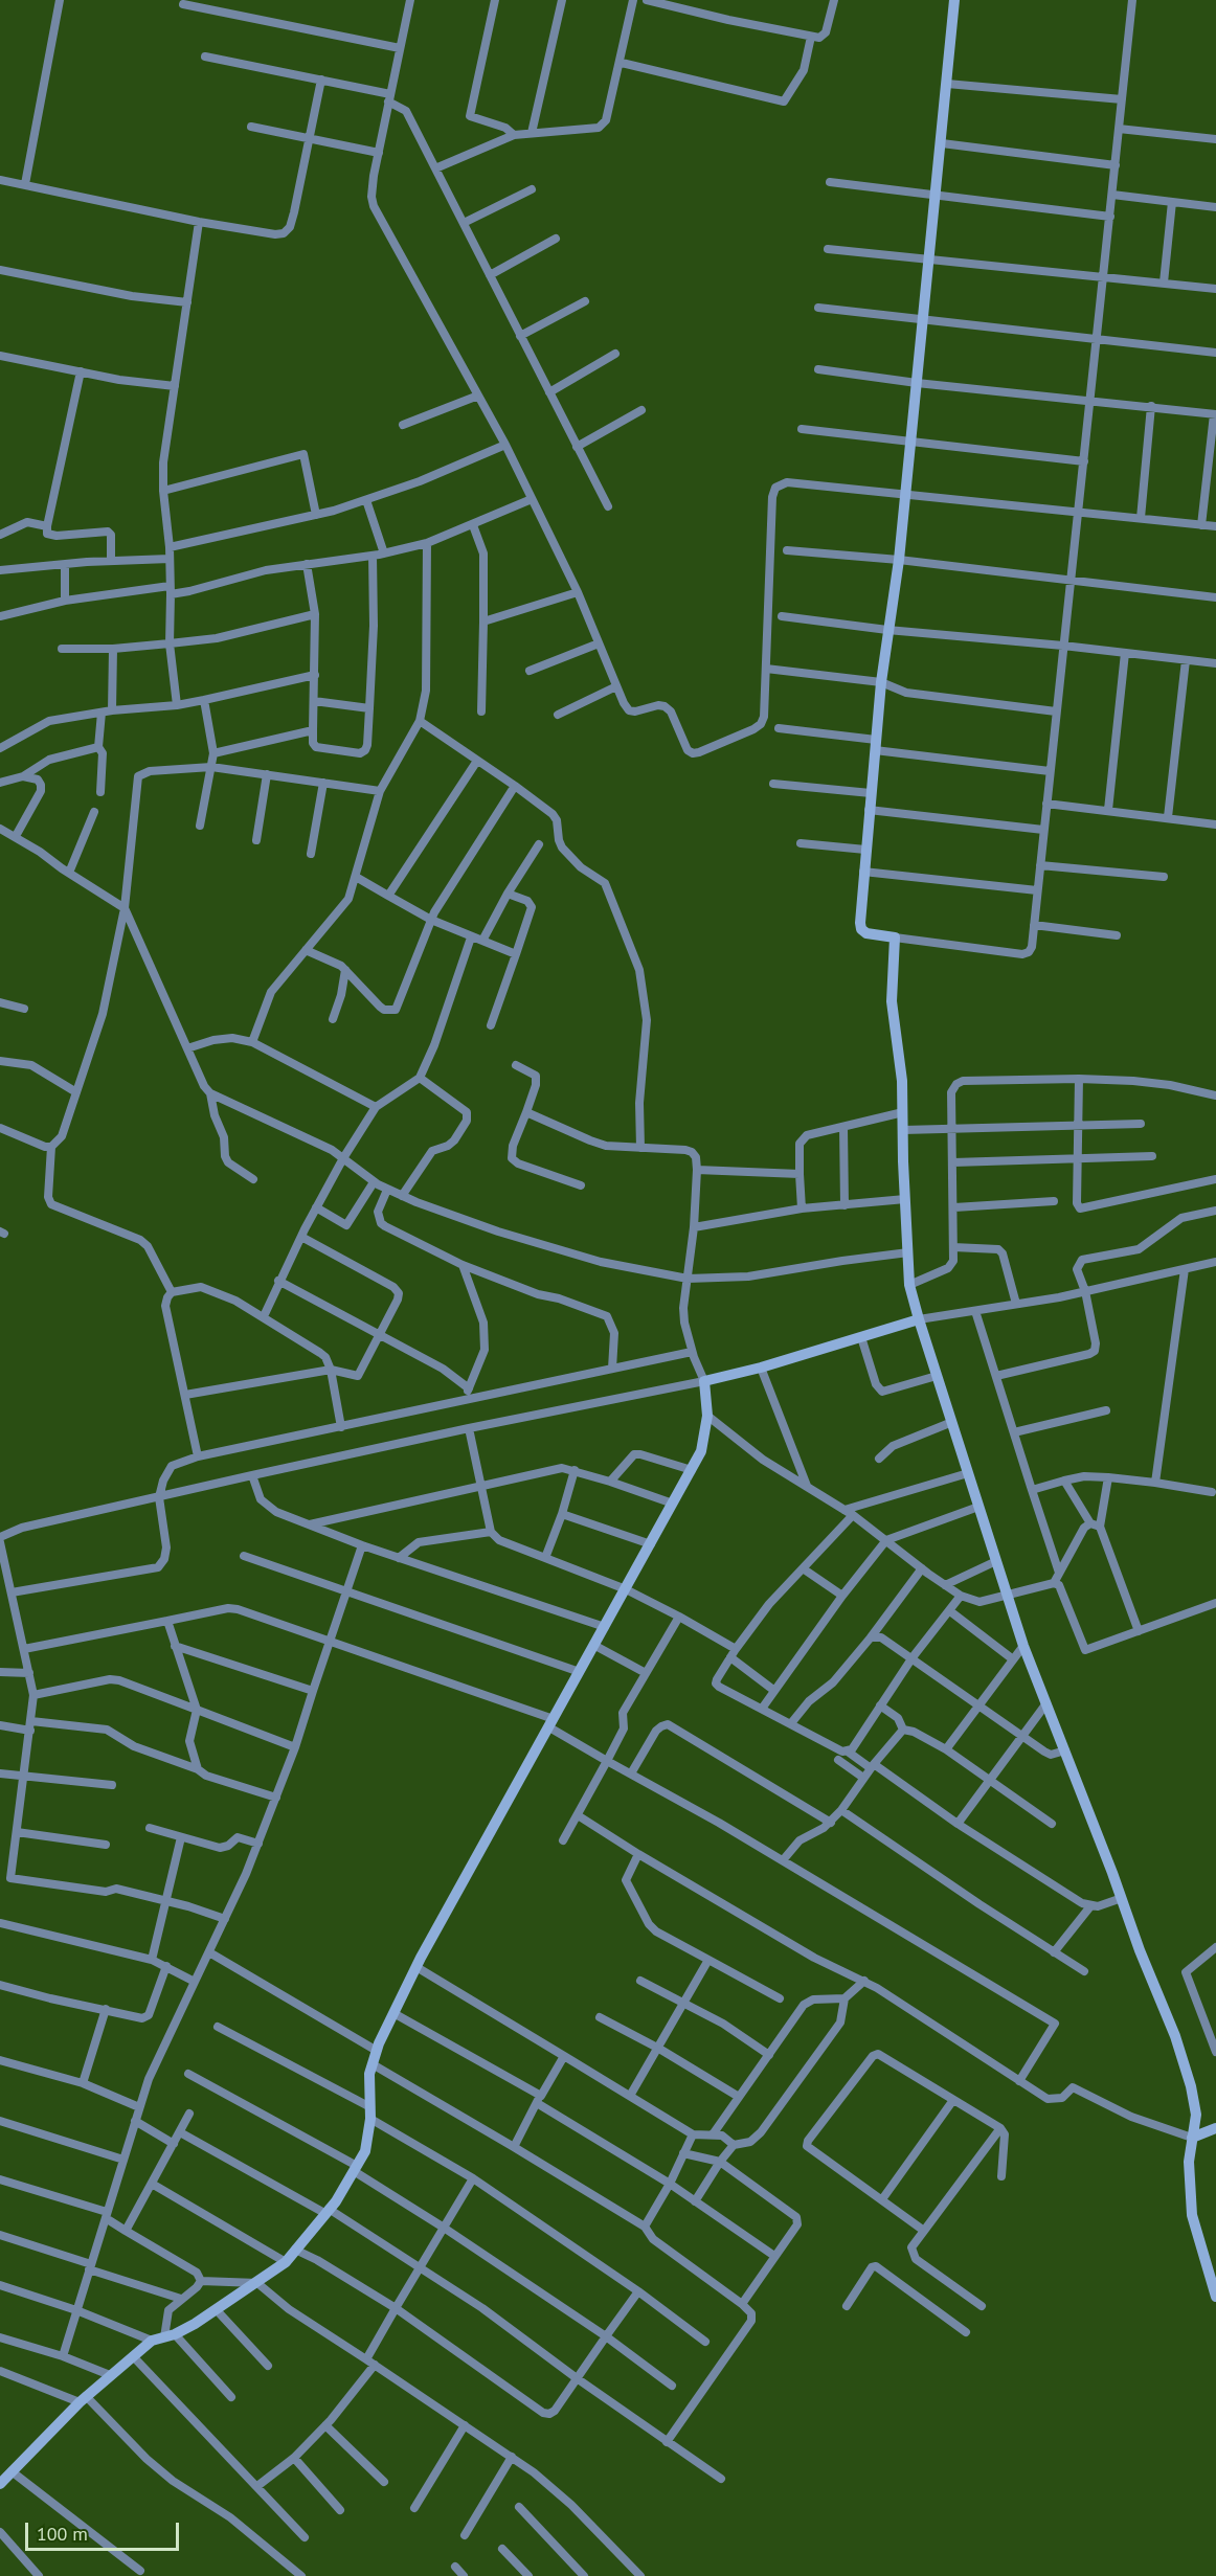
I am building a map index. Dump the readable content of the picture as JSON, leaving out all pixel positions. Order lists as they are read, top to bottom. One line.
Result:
{"scale_bar":"100 m"}
